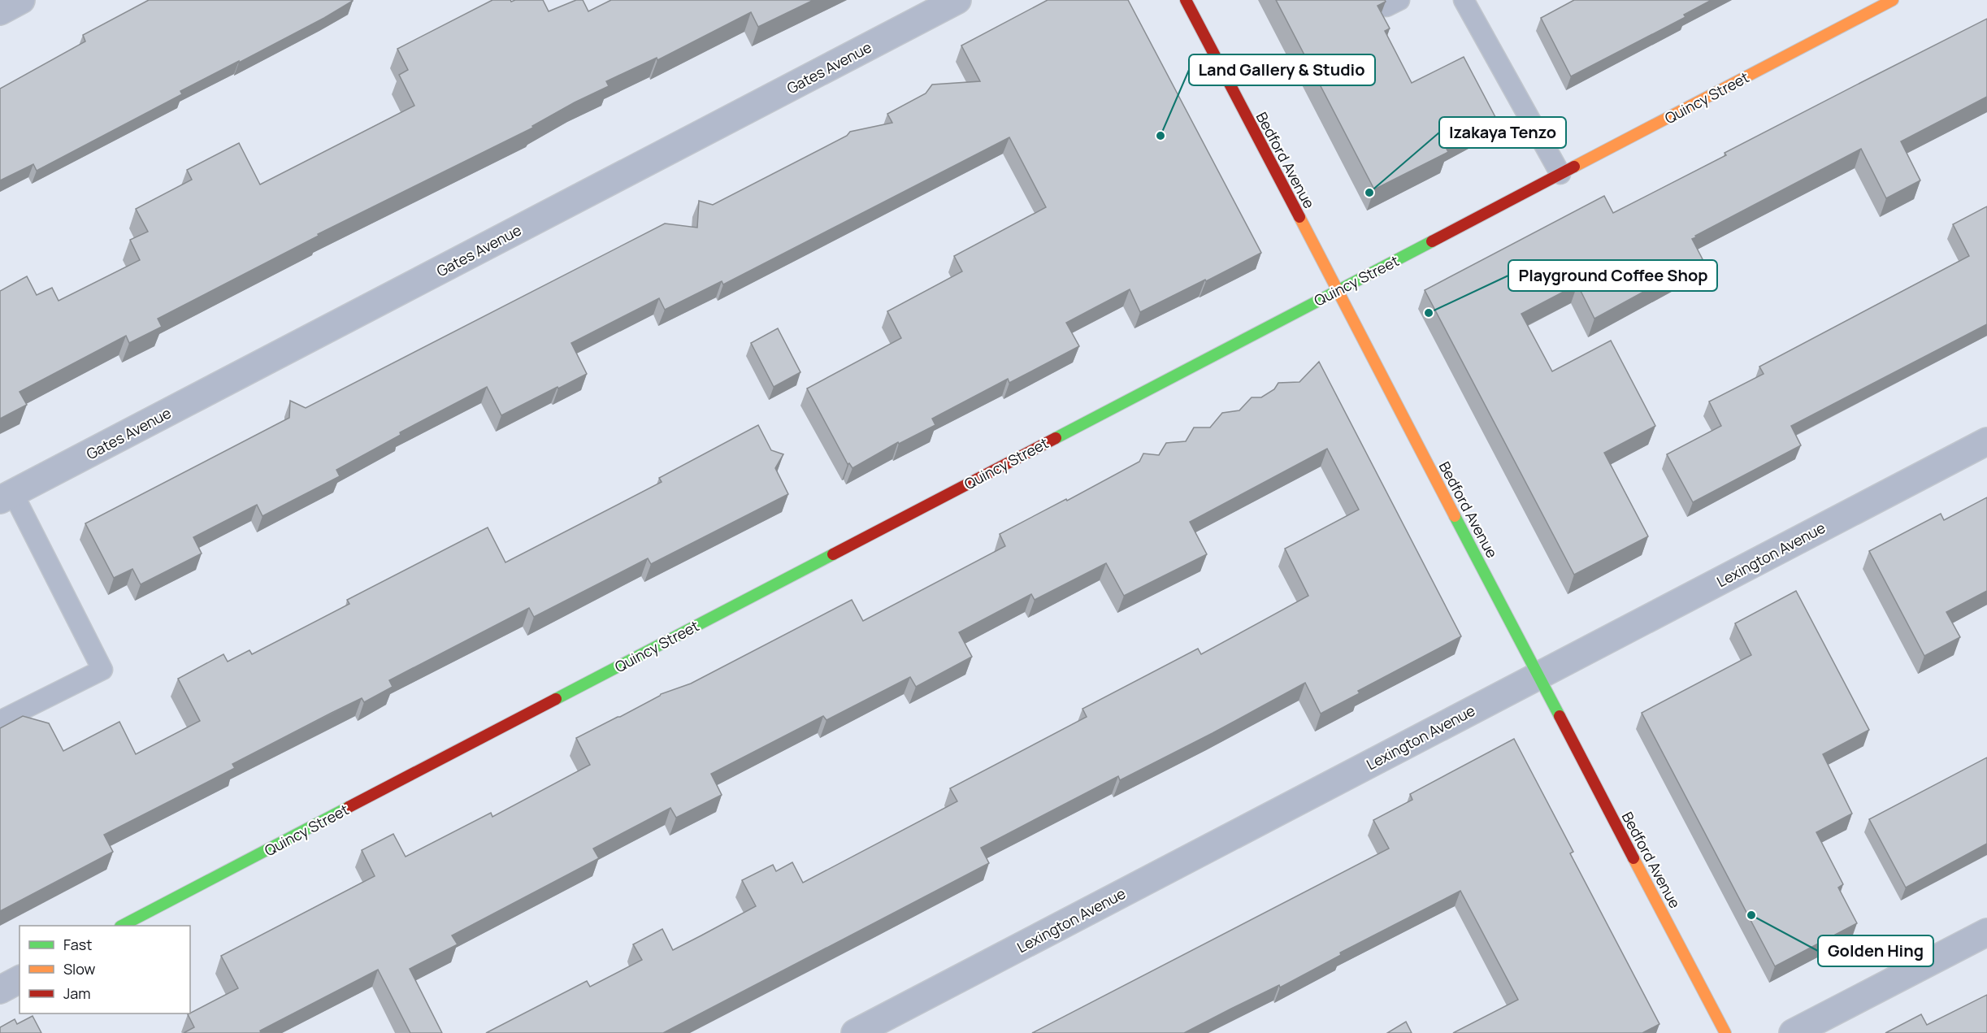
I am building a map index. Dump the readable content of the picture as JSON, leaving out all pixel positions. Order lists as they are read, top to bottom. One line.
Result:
{"streets":{"street":["Gates Avenue","Quincy Street","Bedford Avenue","Lexington Avenue"]},"crossings":[["Quincy Street","Bedford Avenue"],["Bedford Avenue","Lexington Avenue"]],"places":["Land Gallery & Studio","Izakaya Tenzo","Playground Coffee Shop","Golden Hing"],"legend":["Fast","Slow","Jam"]}
